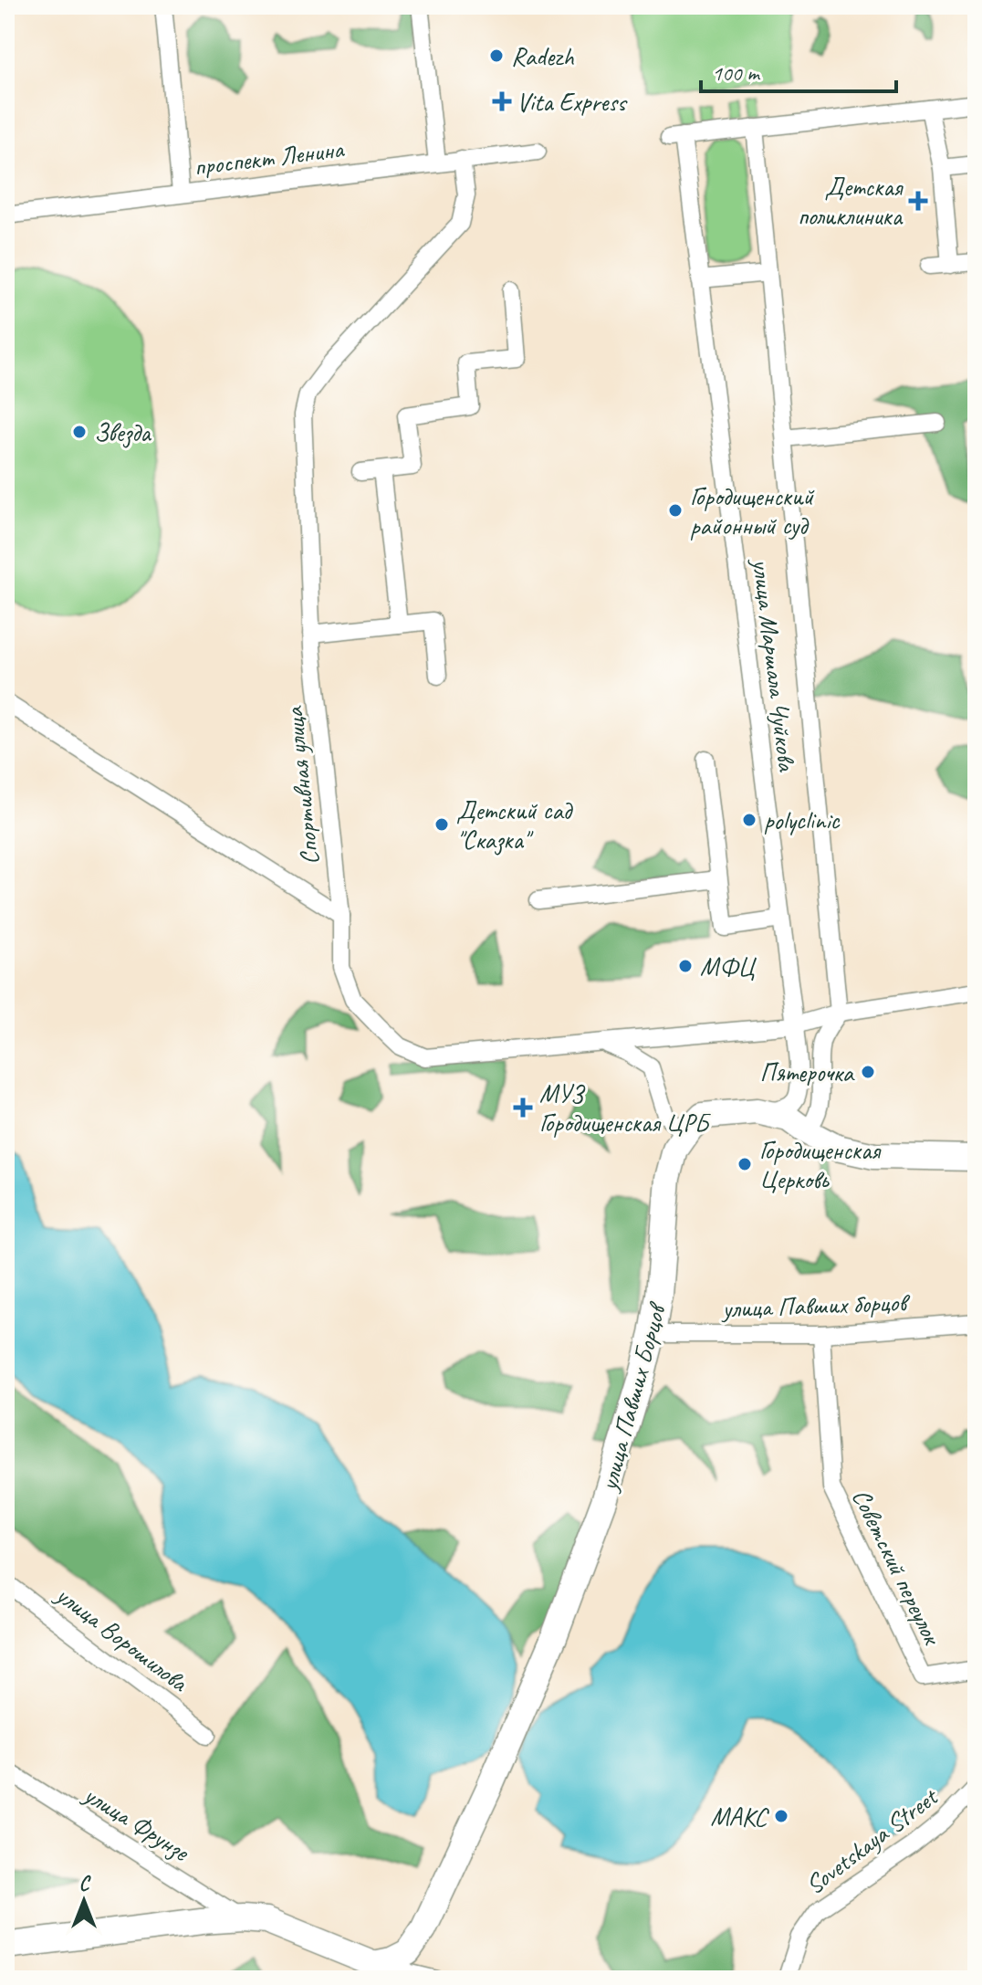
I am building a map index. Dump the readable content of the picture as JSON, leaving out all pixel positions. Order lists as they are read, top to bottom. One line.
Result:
{"streets":{"main road":["улица Павших Борцов"],"street":["проспект Ленина","улица Маршала Чуйкова","Спортивная улица","улица Павших борцов","Советский переулок","улица Ворошилова","улица Фрунзе","Sovetskaya Street"]},"crossings":[["проспект Ленина","Спортивная улица"],["улица Маршала Чуйкова","Спортивная улица"],["улица Павших борцов","улица Павших Борцов"],["улица Павших борцов","Советский переулок"]],"places":{"other":["Radezh","Звезда","Городищенский районный суд","polyclinic","Детский сад \"Сказка\"","МФЦ","Пятерочка","Городищенская Церковь","МАКС"],"health":["Vita Express","Детская поликлиника","МУЗ Городищенская ЦРБ"]},"scale_bar":"100 m","north":"top"}
